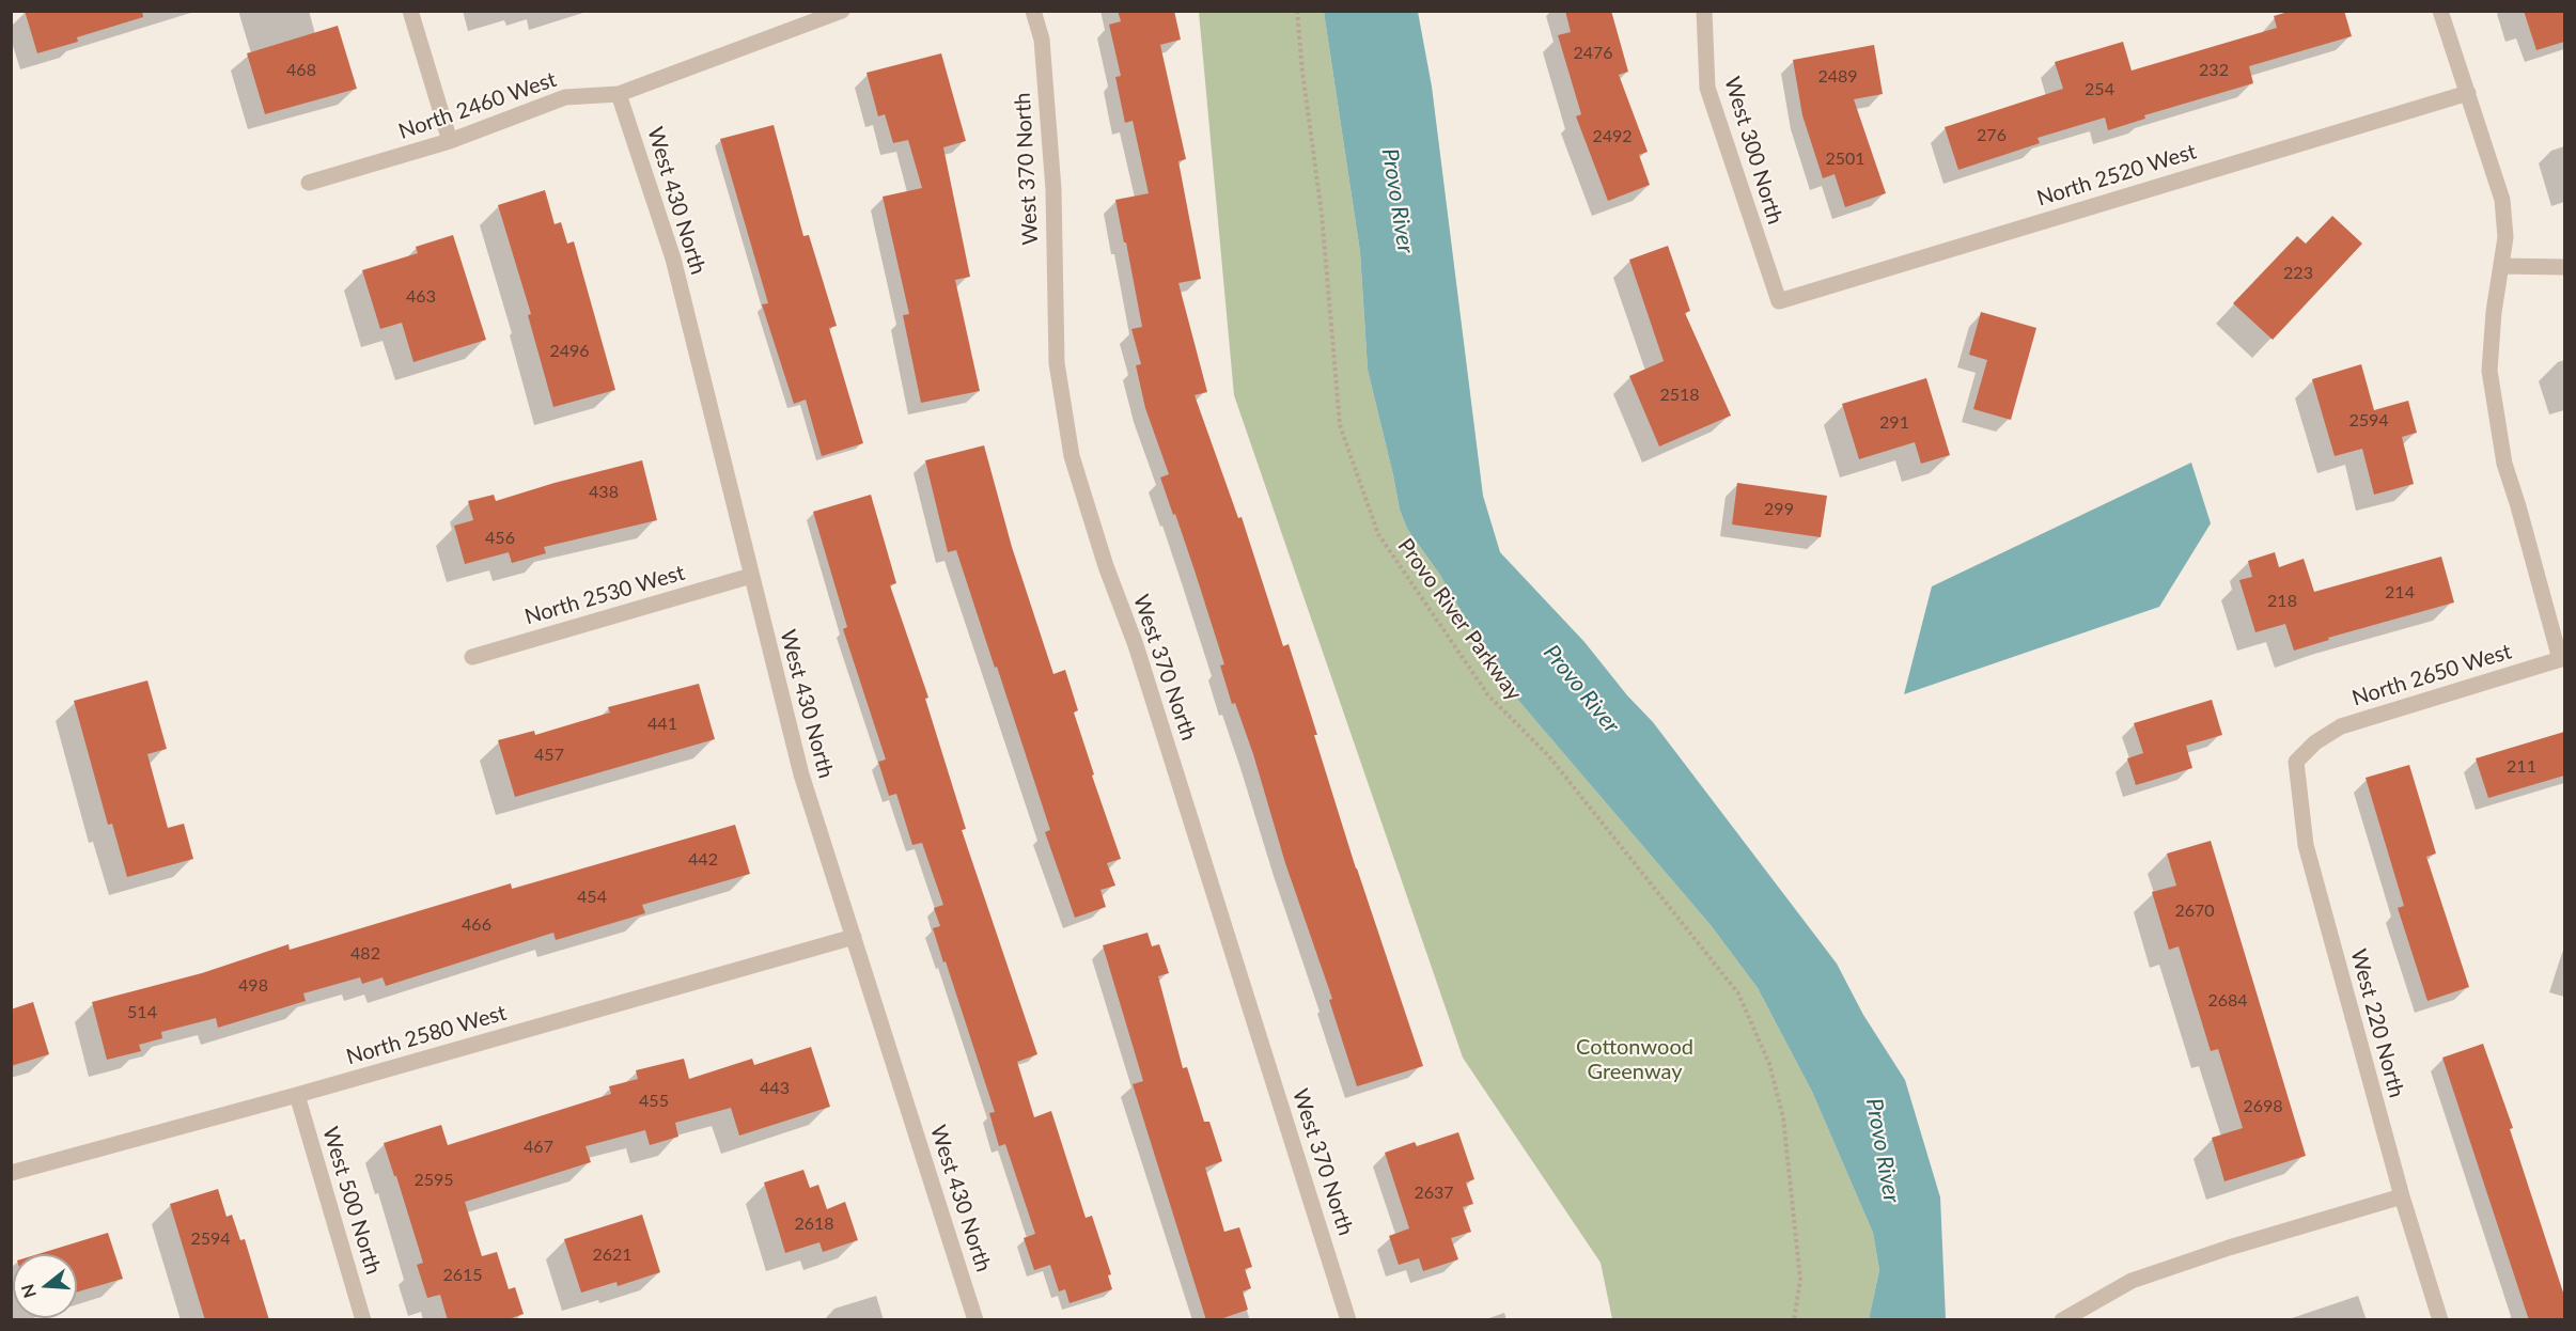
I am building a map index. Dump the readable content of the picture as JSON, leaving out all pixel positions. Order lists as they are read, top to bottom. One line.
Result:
{"streets":{"street":["North 2460 West","West 300 North","West 370 North","North 2520 West","West 430 North","North 2530 West","North 2650 West","West 220 North","North 2580 West","West 500 North"],"path":["Provo River Parkway"]},"crossings":[["North 2460 West","West 430 North"],["West 300 North","North 2520 West"],["West 430 North","North 2530 West"],["West 430 North","North 2580 West"],["North 2650 West","West 220 North"],["North 2580 West","West 500 North"]],"water":["Provo River"],"parks":["Cottonwood Greenway"],"house_numbers":["2476","468","232","2489","254","276","2492","2501","223","463","2496","2518","2594","291","438","299","456","214","218","441","457","211","442","454","2670","466","482","498","2684","514","443","455","2698","467","2595","2637","2618","2594","2621","2615"],"north":"left"}
